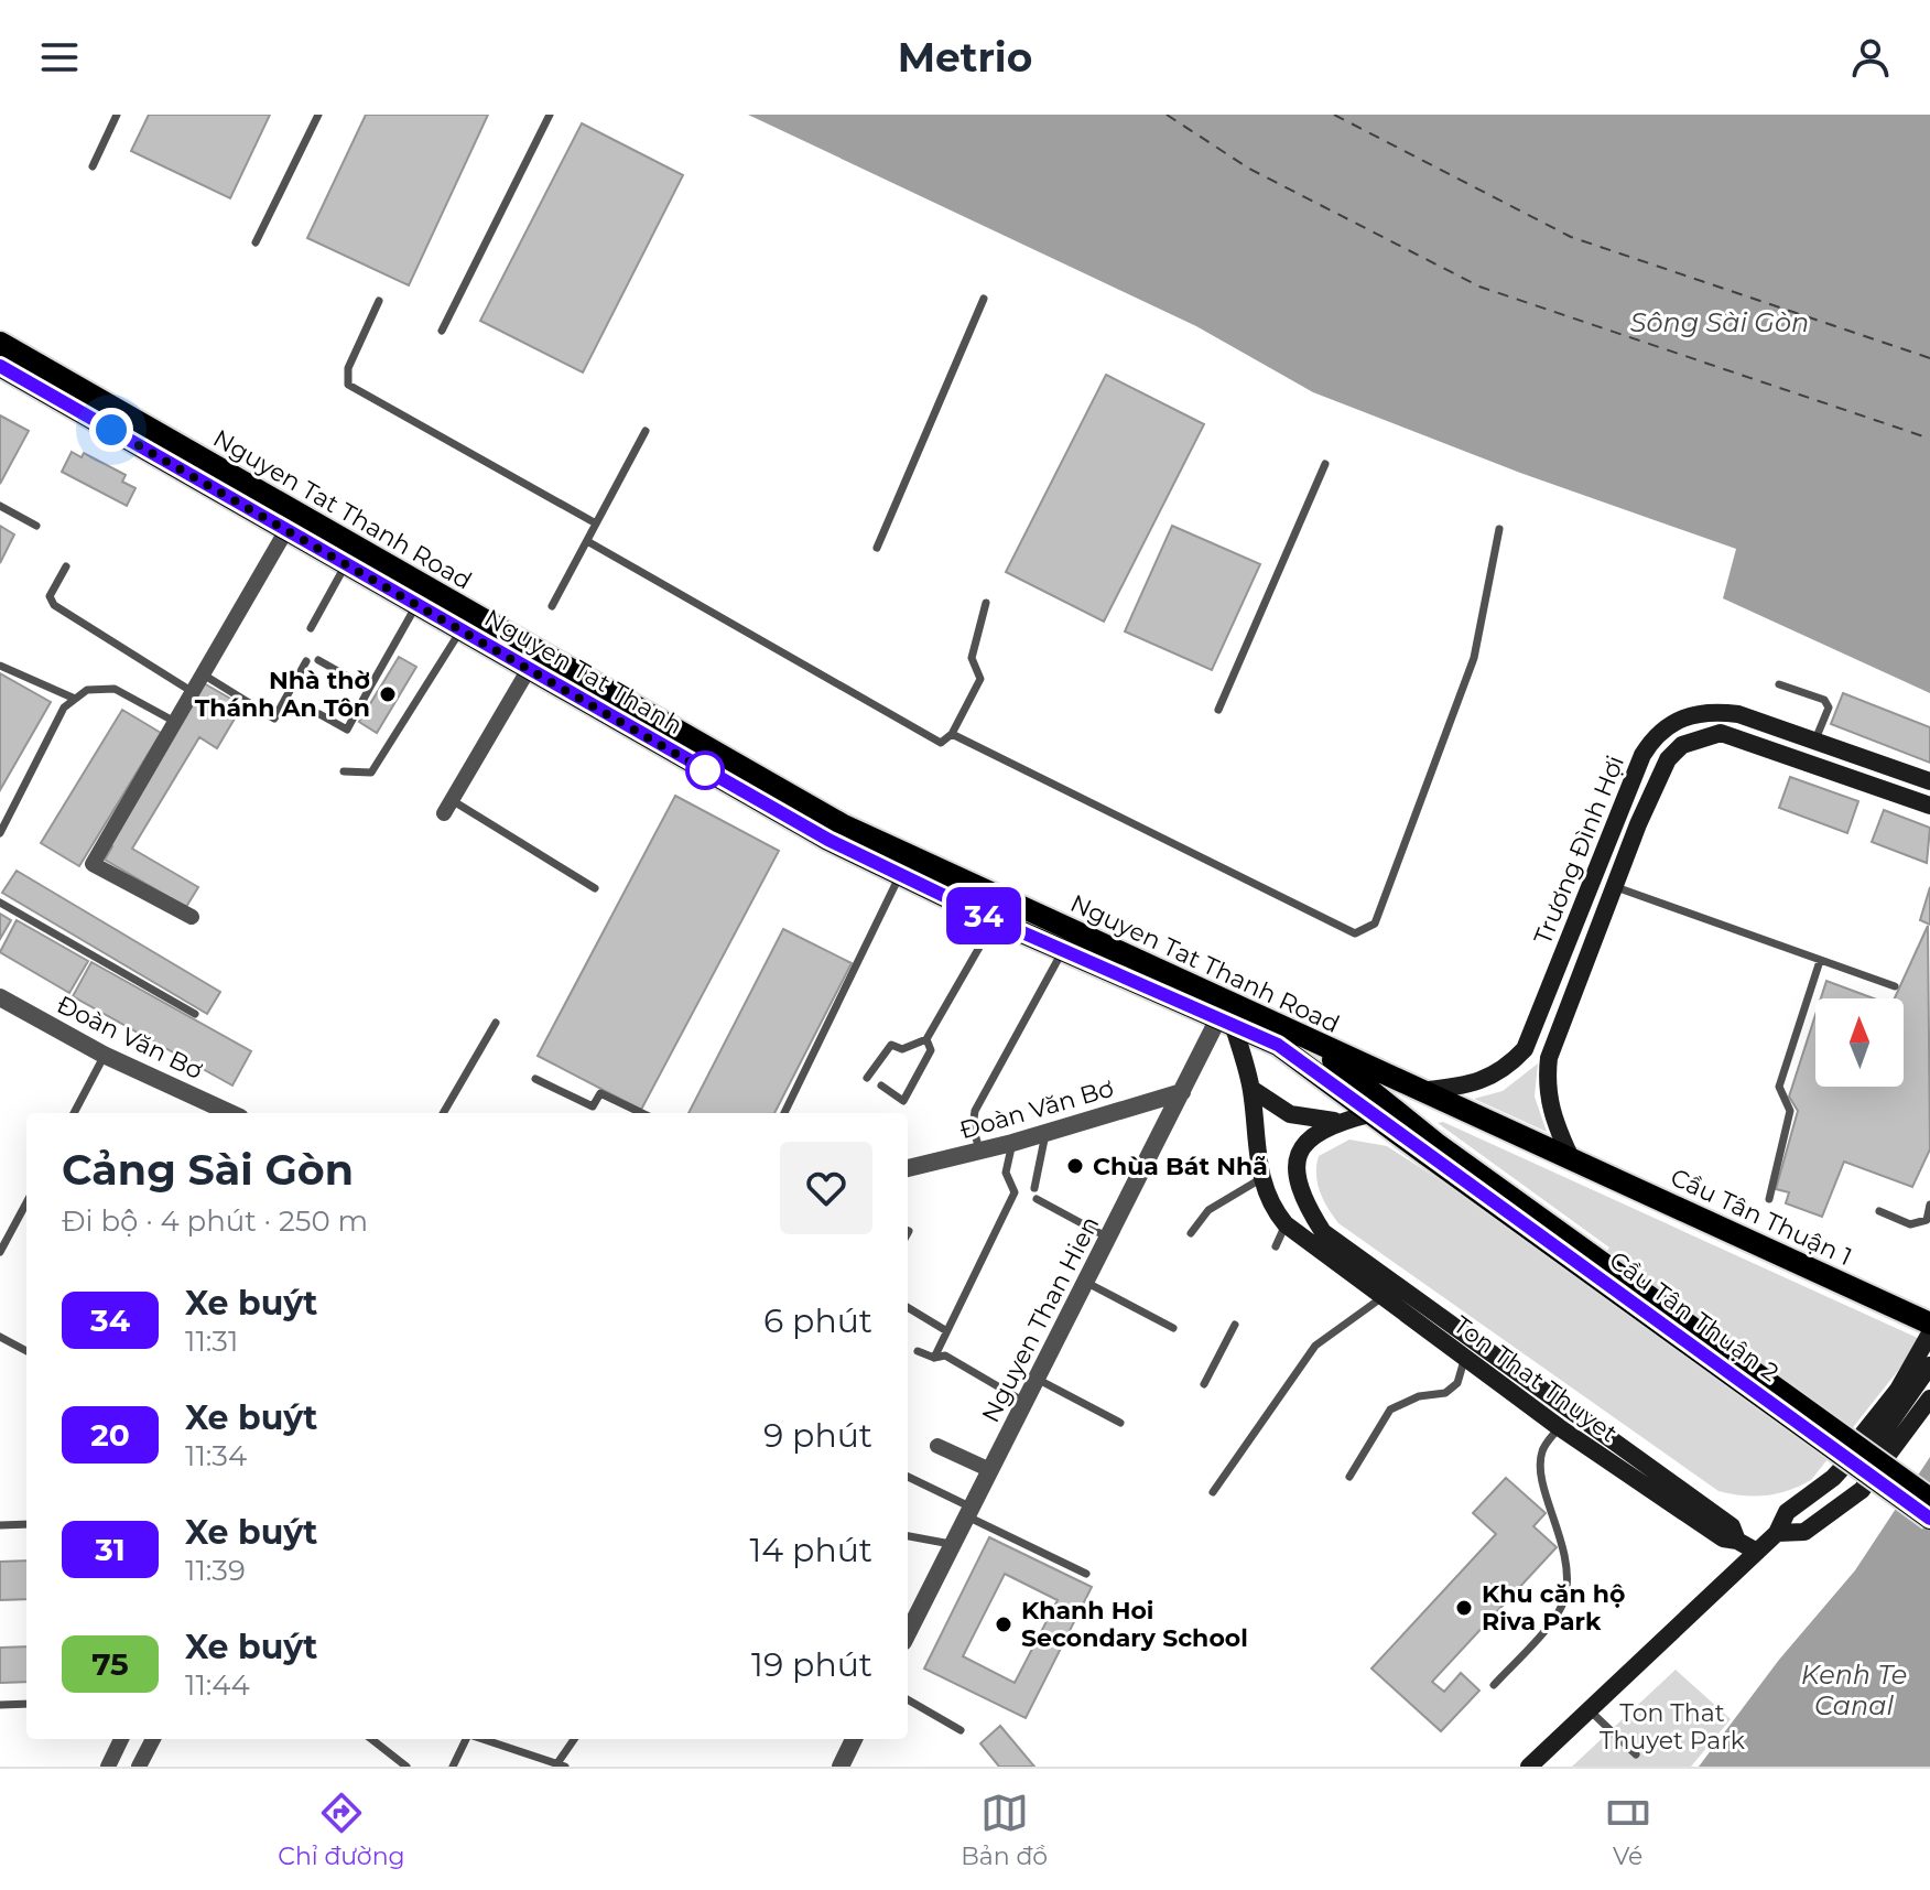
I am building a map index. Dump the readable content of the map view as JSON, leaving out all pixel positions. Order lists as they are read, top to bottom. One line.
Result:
{"streets":{"main road":["Nguyen Tat Thanh Road","Nguyen Tat Thanh","Trương Đình Hợi","Cầu Tân Thuận 1","Cầu Tân Thuận 2","Ton That Thuyet"],"street":["Đoàn Văn Bơ","Nguyen Than Hien"]},"crossings":[["Nguyen Tat Thanh Road","Trương Đình Hợi"],["Nguyen Tat Thanh Road","Cầu Tân Thuận 1"],["Nguyen Tat Thanh","Cầu Tân Thuận 2"],["Nguyen Tat Thanh","Nguyen Than Hien"],["Trương Đình Hợi","Cầu Tân Thuận 1"],["Đoàn Văn Bơ","Nguyen Than Hien"]],"water":["Sông Sài Gòn","Kenh Te Canal"],"parks":["Ton That Thuyet Park"],"places":["Nhà thờ Thánh An Tôn","Chùa Bát Nhã","Khu căn hộ Riva Park","Khanh Hoi Secondary School"],"lines":["bus line 34"],"north":"top","page":{"header":"Metrio","on_map":"34","heading":["Cảng Sài Gòn","Đi bộ · 4 phút · 250 m"],"list":[{"mark":"34","name":"Xe buýt","note":"11:31","value":"6 phút"},{"mark":"20","name":"Xe buýt","note":"11:34","value":"9 phút"},{"mark":"31","name":"Xe buýt","note":"11:39","value":"14 phút"},{"mark":"75","name":"Xe buýt","note":"11:44","value":"19 phút"}],"tabs":["Chỉ đường","Bản đồ","Vé"]}}
